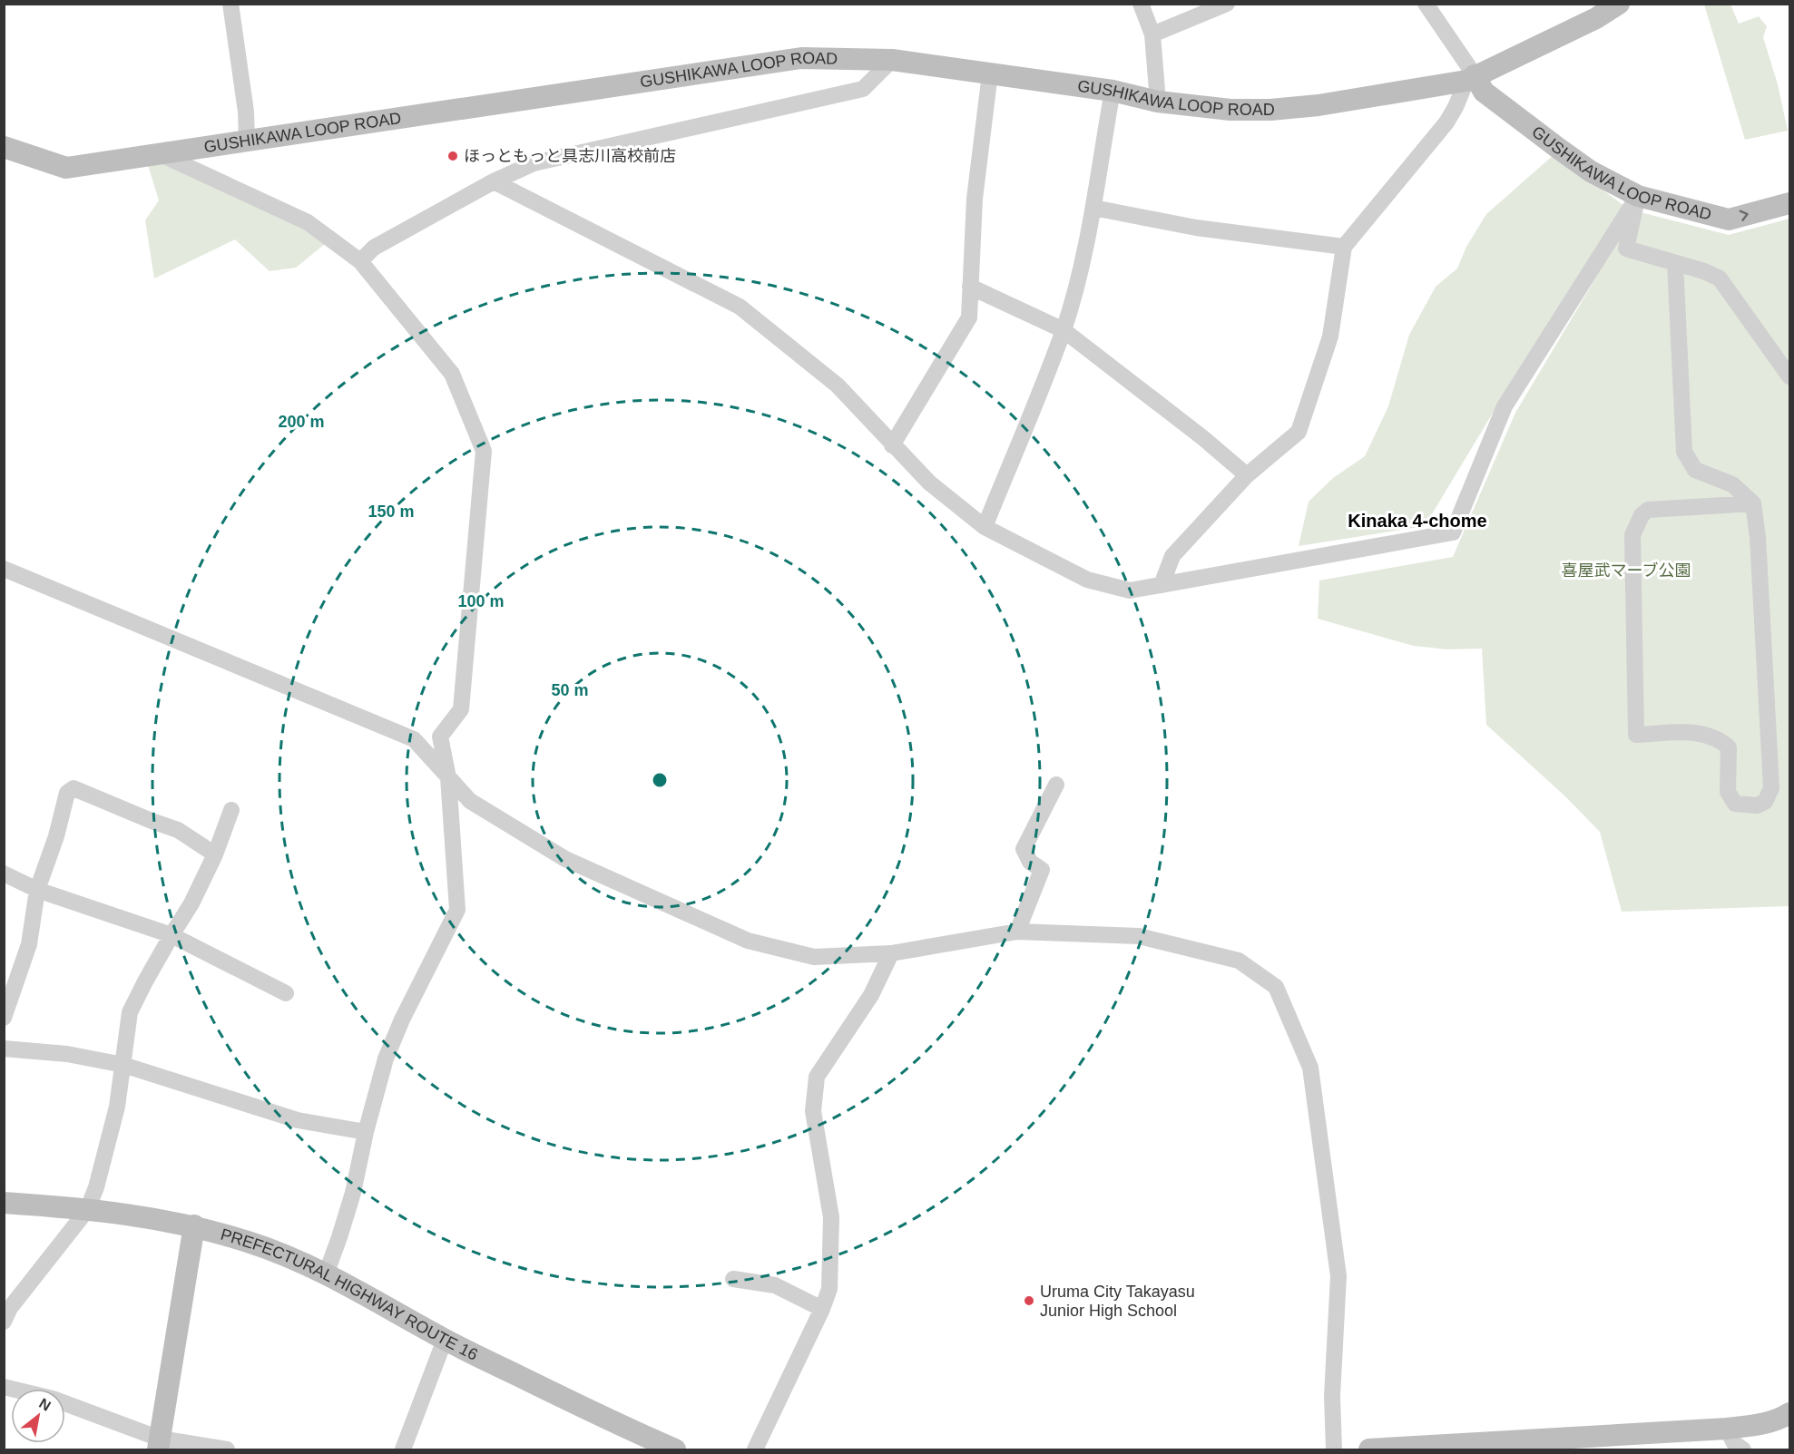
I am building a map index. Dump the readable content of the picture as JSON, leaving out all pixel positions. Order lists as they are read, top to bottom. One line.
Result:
{"streets":{"main road":["GUSHIKAWA LOOP ROAD","PREFECTURAL HIGHWAY ROUTE 16"]},"districts":["Kinaka 4-chome"],"parks":["喜屋武マーブ公園"],"places":["ほっともっと具志川高校前店","Uruma City Takayasu Junior High School"],"north":"top right","rings":["200 m","150 m","100 m","50 m"]}
